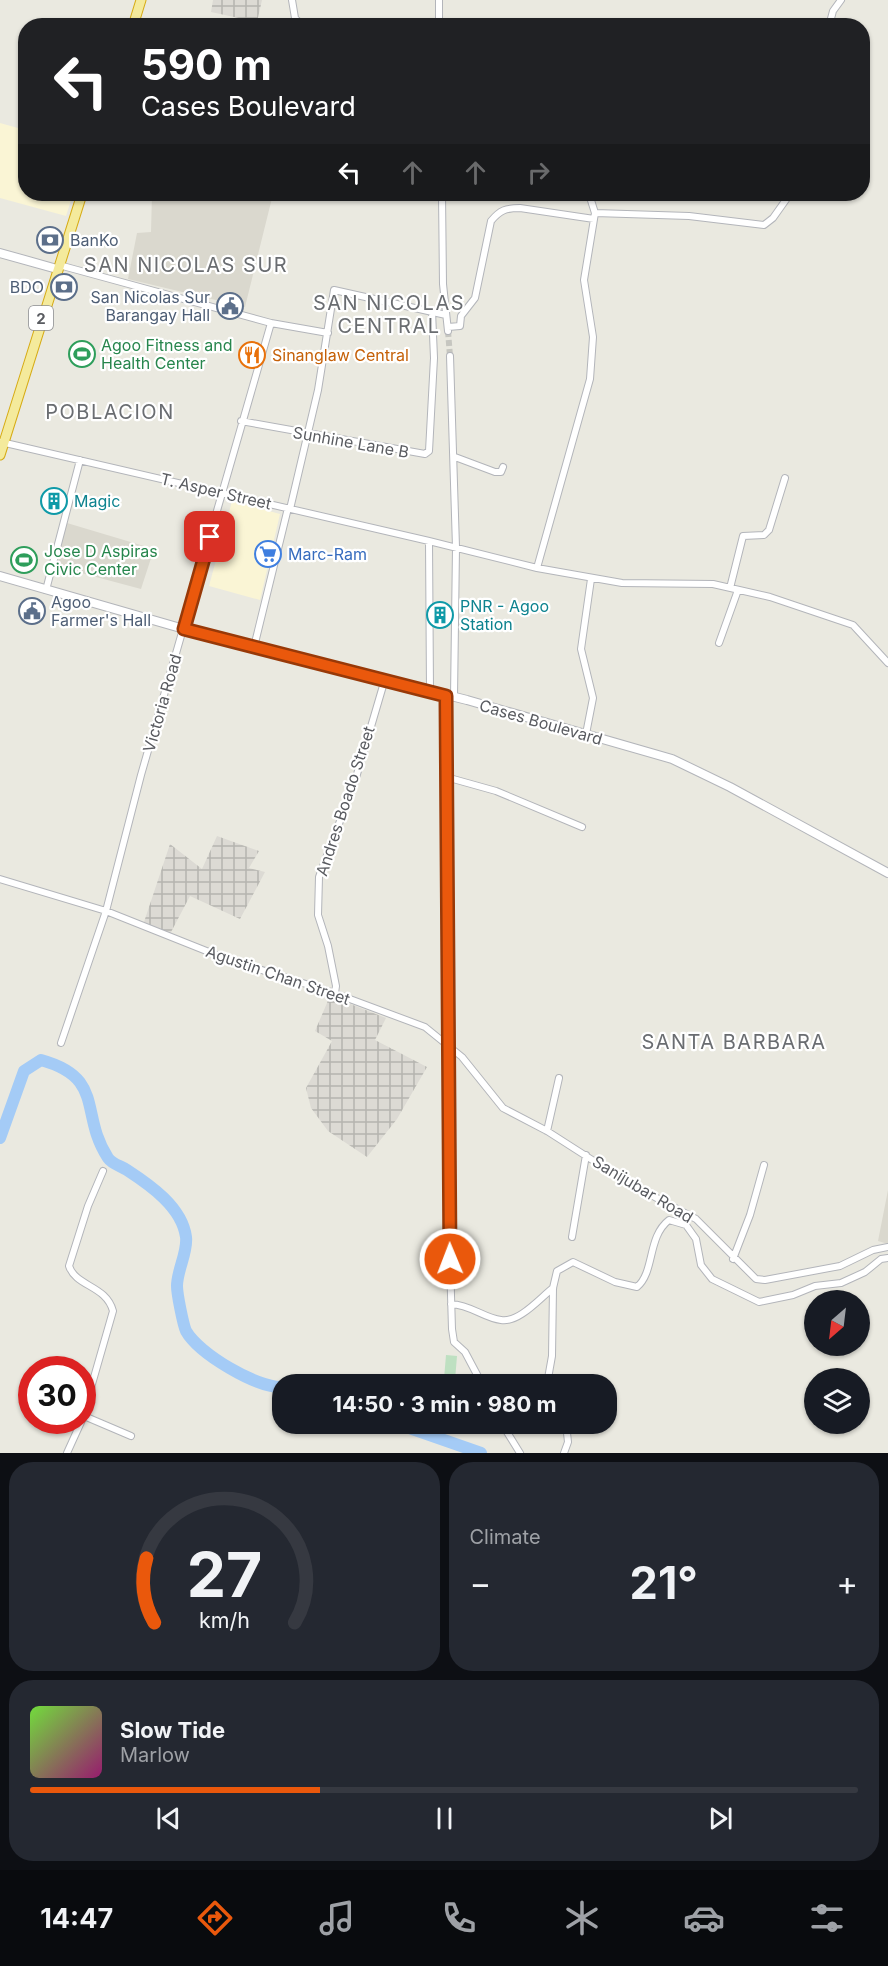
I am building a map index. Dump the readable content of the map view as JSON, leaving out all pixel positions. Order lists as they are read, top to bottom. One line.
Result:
{"streets":{"highway":["2"],"street":["Sunhine Lane B","T. Asper Street","Victoria Road","Cases Boulevard","Andres Boado Street","Agustin Chan Street","Sanijubar Road"]},"crossings":[["2","T. Asper Street"],["Sunhine Lane B","Victoria Road"],["T. Asper Street","Victoria Road"],["Victoria Road","Cases Boulevard"],["Victoria Road","Agustin Chan Street"],["Cases Boulevard","Andres Boado Street"],["Andres Boado Street","Agustin Chan Street"],["Agustin Chan Street","Sanijubar Road"]],"districts":["SAN NICOLAS SUR","SAN NICOLAS CENTRAL","POBLACION","SANTA BARBARA"],"places":{"bank":["BanKo","BDO"],"public building":["San Nicolas Sur Barangay Hall","Agoo Farmer's Hall"],"sports":["Agoo Fitness and Health Center","Jose D Aspiras Civic Center"],"restaurant":["Sinanglaw Central"],"building":["Magic","PNR - Agoo Station"],"supermarket":["Marc-Ram"]},"north":"bottom left","page":{"turn":["590 m","Cases Boulevard"],"limit":"30","trip":"14:50 · 3 min · 980 m","tile":"Climate","heat":["−","21°","+"],"song":["Slow Tide","Marlow"],"tabs":"14:47","gauge":["27","km/h"]}}
